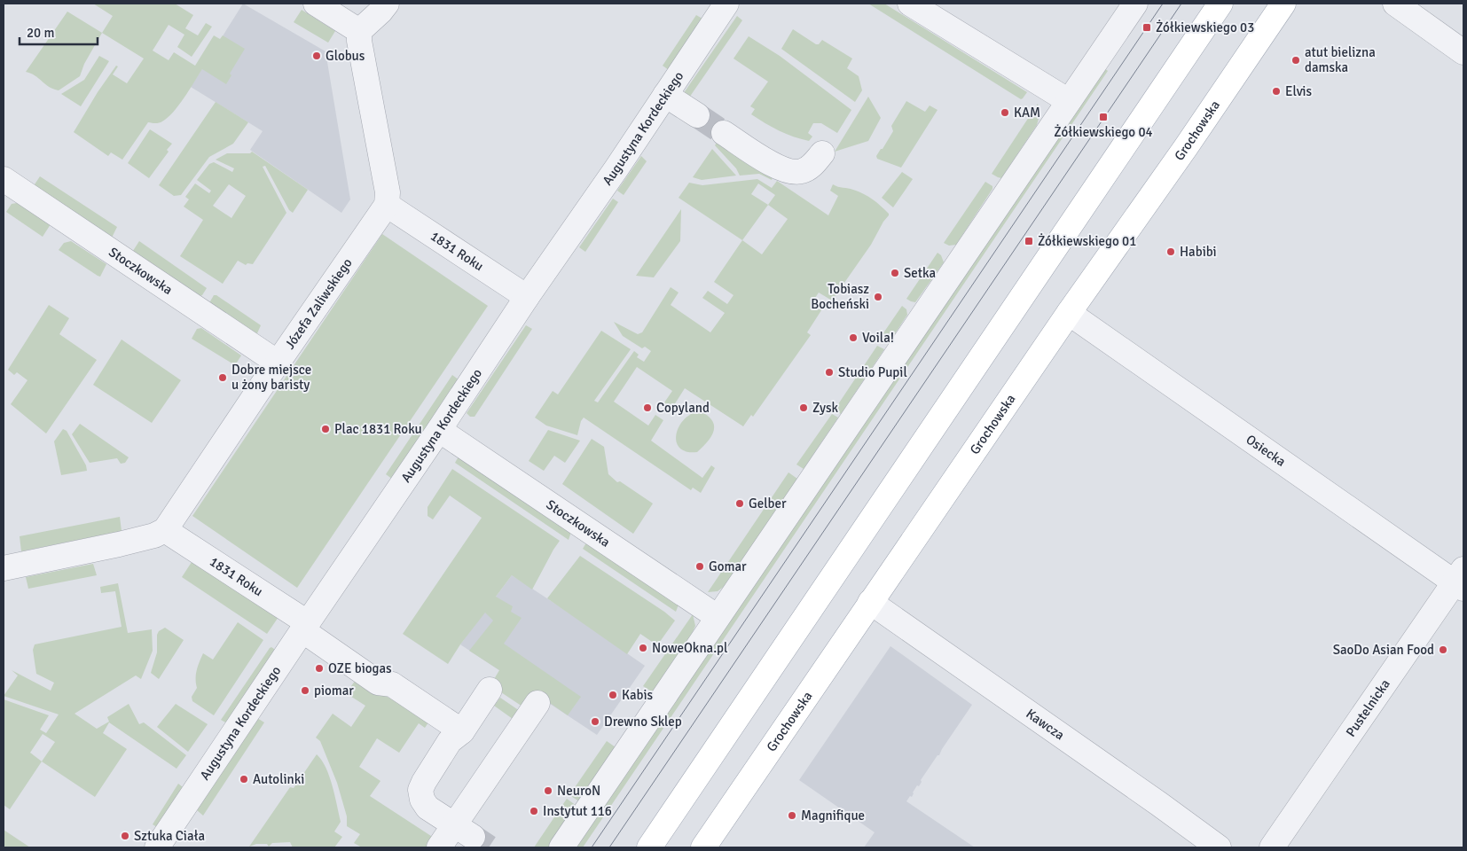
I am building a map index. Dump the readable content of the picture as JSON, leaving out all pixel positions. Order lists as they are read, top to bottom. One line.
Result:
{"streets":{"main road":["Grochowska"],"street":["Augustyna Kordeckiego","1831 Roku","Stoczkowska","Józefa Zaliwskiego","Osiecka","Pustelnicka","Kawcza"]},"crossings":[["Augustyna Kordeckiego","1831 Roku"],["Augustyna Kordeckiego","Stoczkowska"],["Grochowska","Osiecka"],["Grochowska","Kawcza"],["1831 Roku","Józefa Zaliwskiego"],["Stoczkowska","Józefa Zaliwskiego"],["Osiecka","Pustelnicka"]],"places":{"transit":["Żółkiewskiego 03","Żółkiewskiego 04","Żółkiewskiego 01"],"other":["Globus","atut bielizna damska","Elvis","KAM","Habibi","Setka","Tobiasz Bocheński","Voila!","Studio Pupil","Dobre miejsce u żony baristy","Copyland","Zysk","Plac 1831 Roku","Gelber","Gomar","NoweOkna.pl","SaoDo Asian Food","OZE biogas","piomar","Kabis","Drewno Sklep","Autolinki","NeuroN","Instytut 116","Magnifique","Sztuka Ciała"]},"scale_bar":"20 m"}
